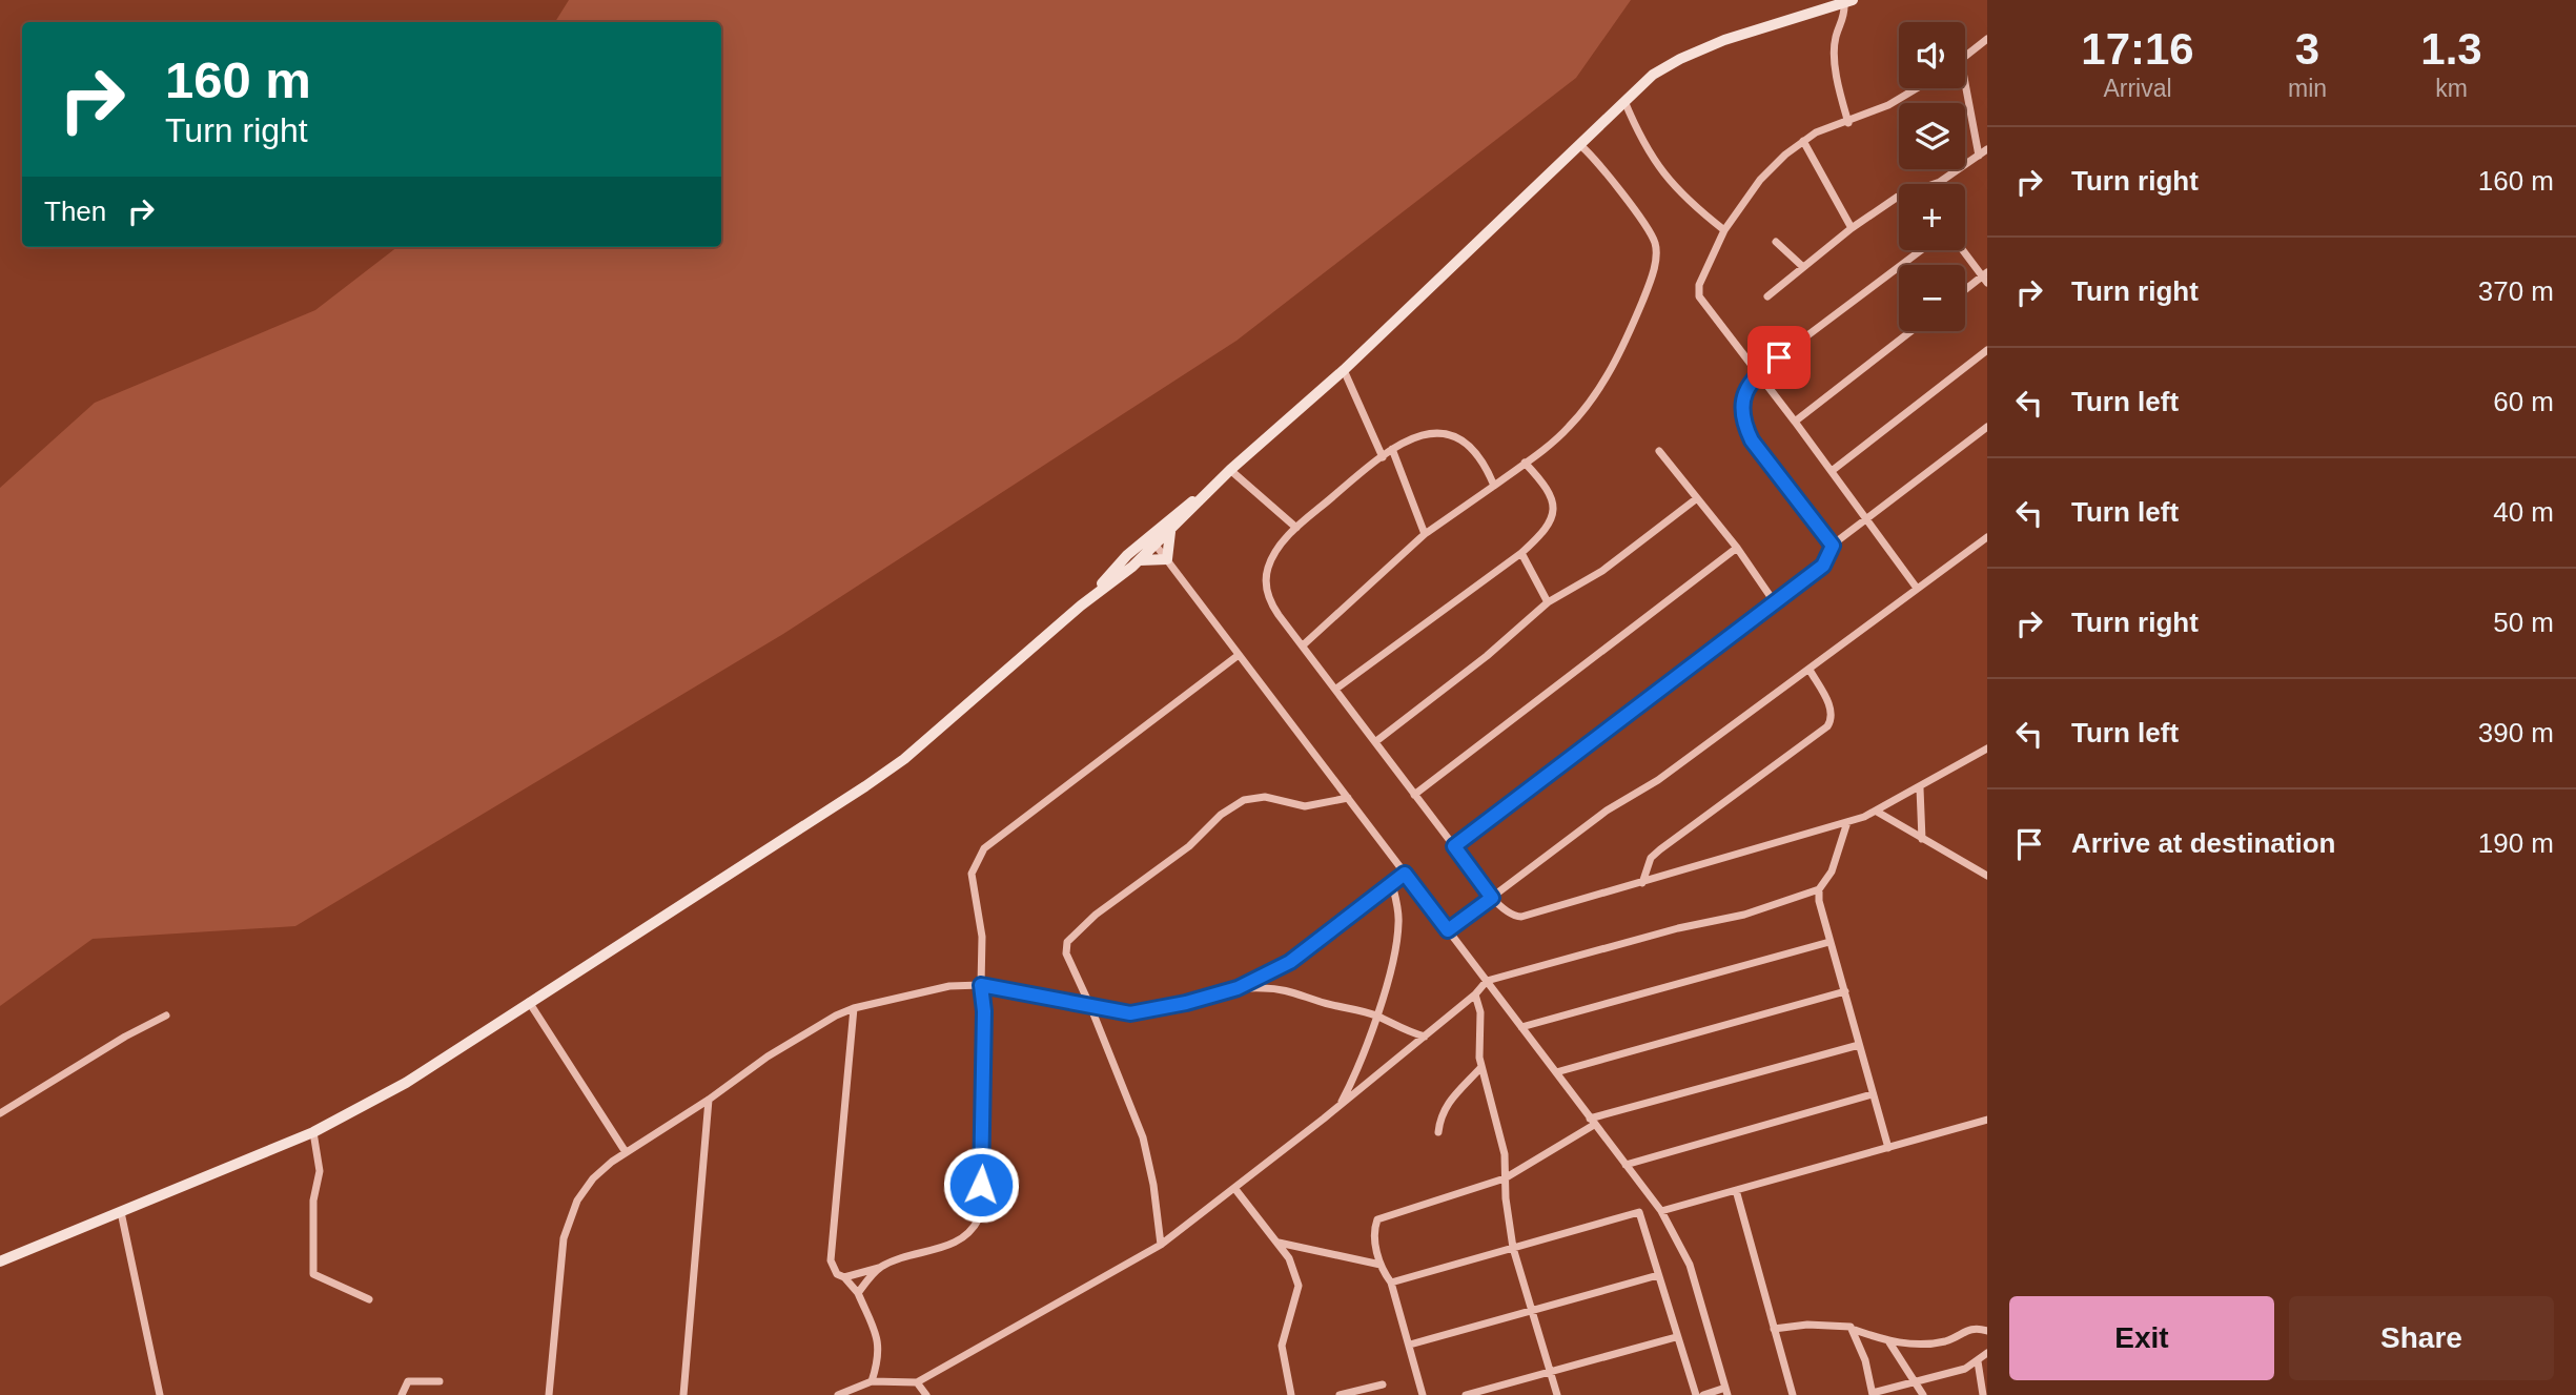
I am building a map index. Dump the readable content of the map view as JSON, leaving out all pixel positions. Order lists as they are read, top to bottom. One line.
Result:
{"page":{"eta":["17:16","Arrival","3","min","1.3","km"],"map_buttons":["+","−"],"turn":["160 m","Turn right"],"list":[{"name":"Turn right","value":"160 m"},{"name":"Turn right","value":"370 m"},{"name":"Turn left","value":"60 m"},{"name":"Turn left","value":"40 m"},{"name":"Turn right","value":"50 m"},{"name":"Turn left","value":"390 m"},{"name":"Arrive at destination","value":"190 m"}],"then":"Then","buttons":["Exit","Share"]}}
